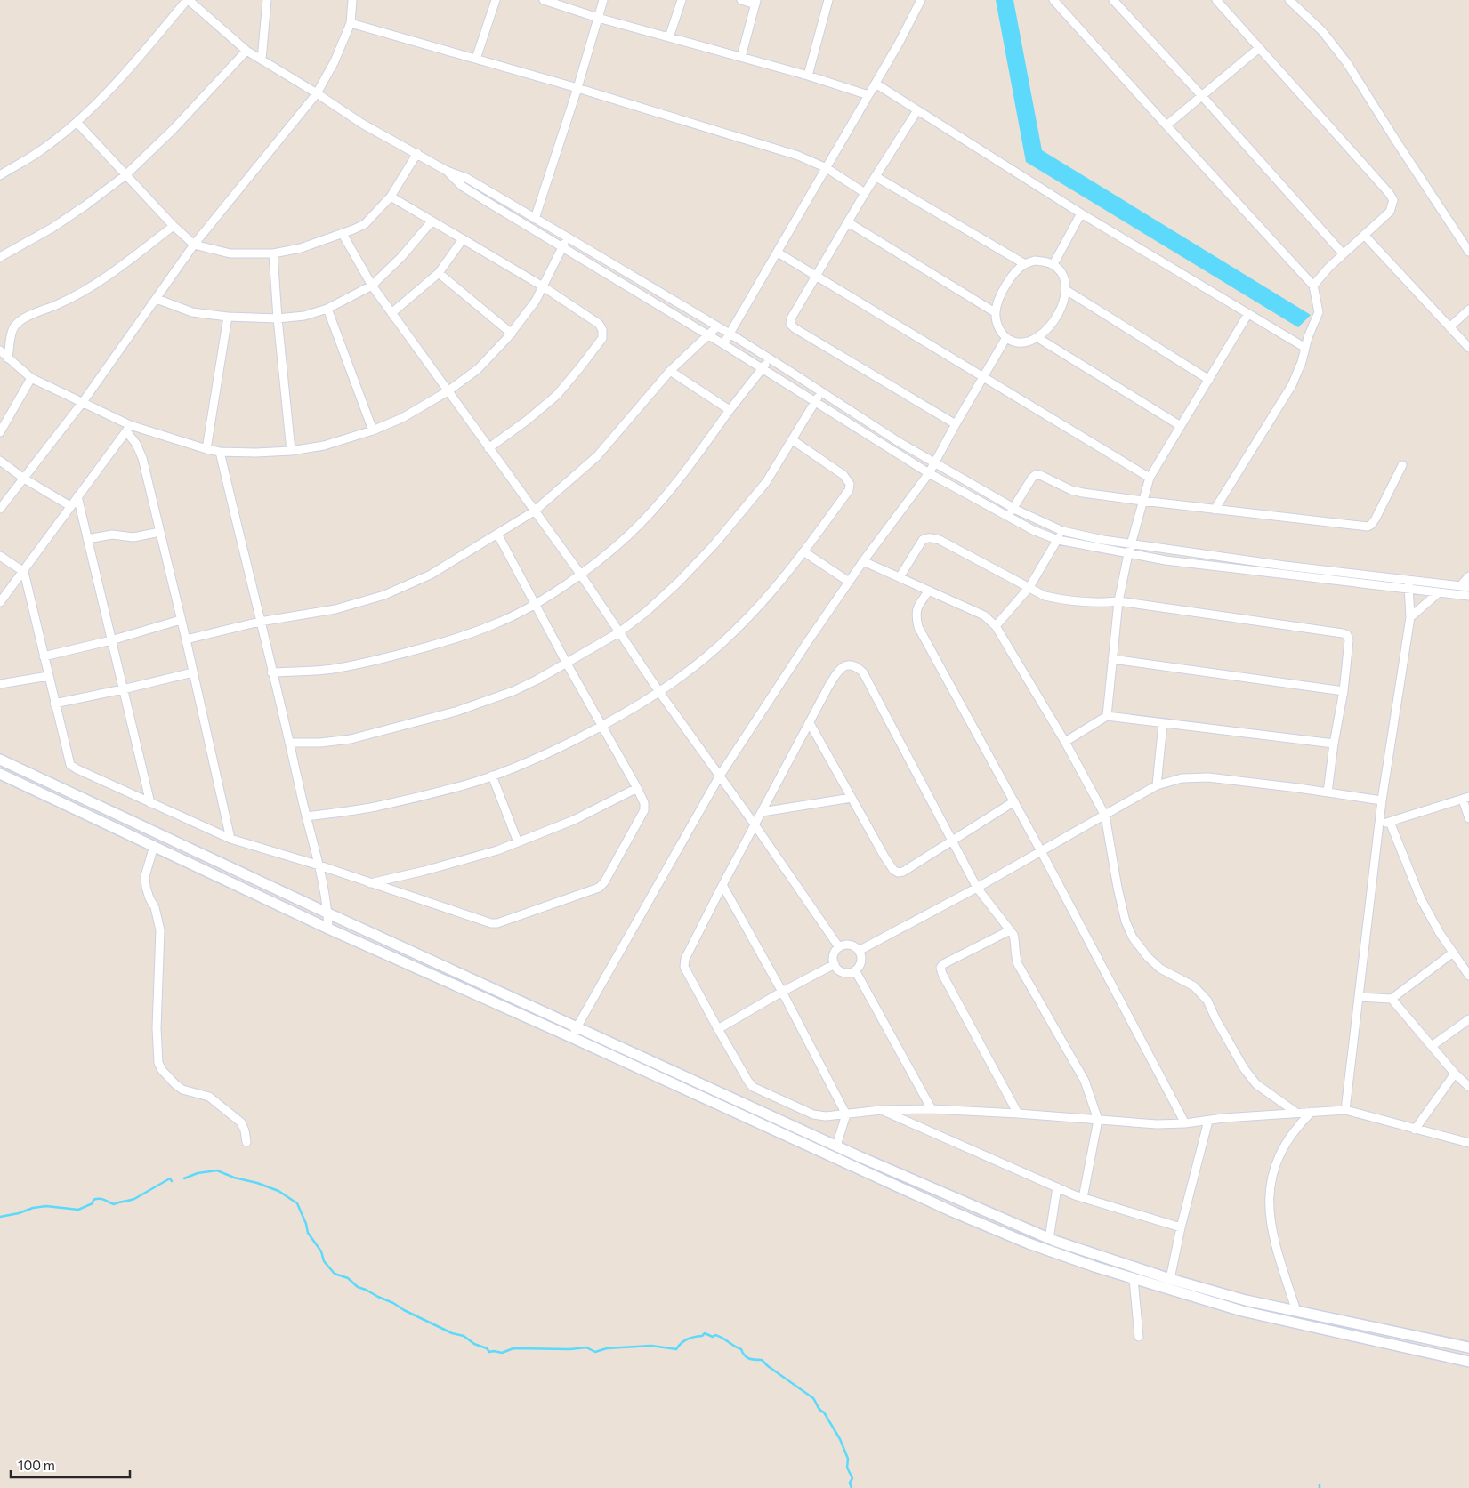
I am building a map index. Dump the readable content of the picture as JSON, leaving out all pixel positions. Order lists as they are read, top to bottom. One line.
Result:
{"scale_bar":"100 m"}
